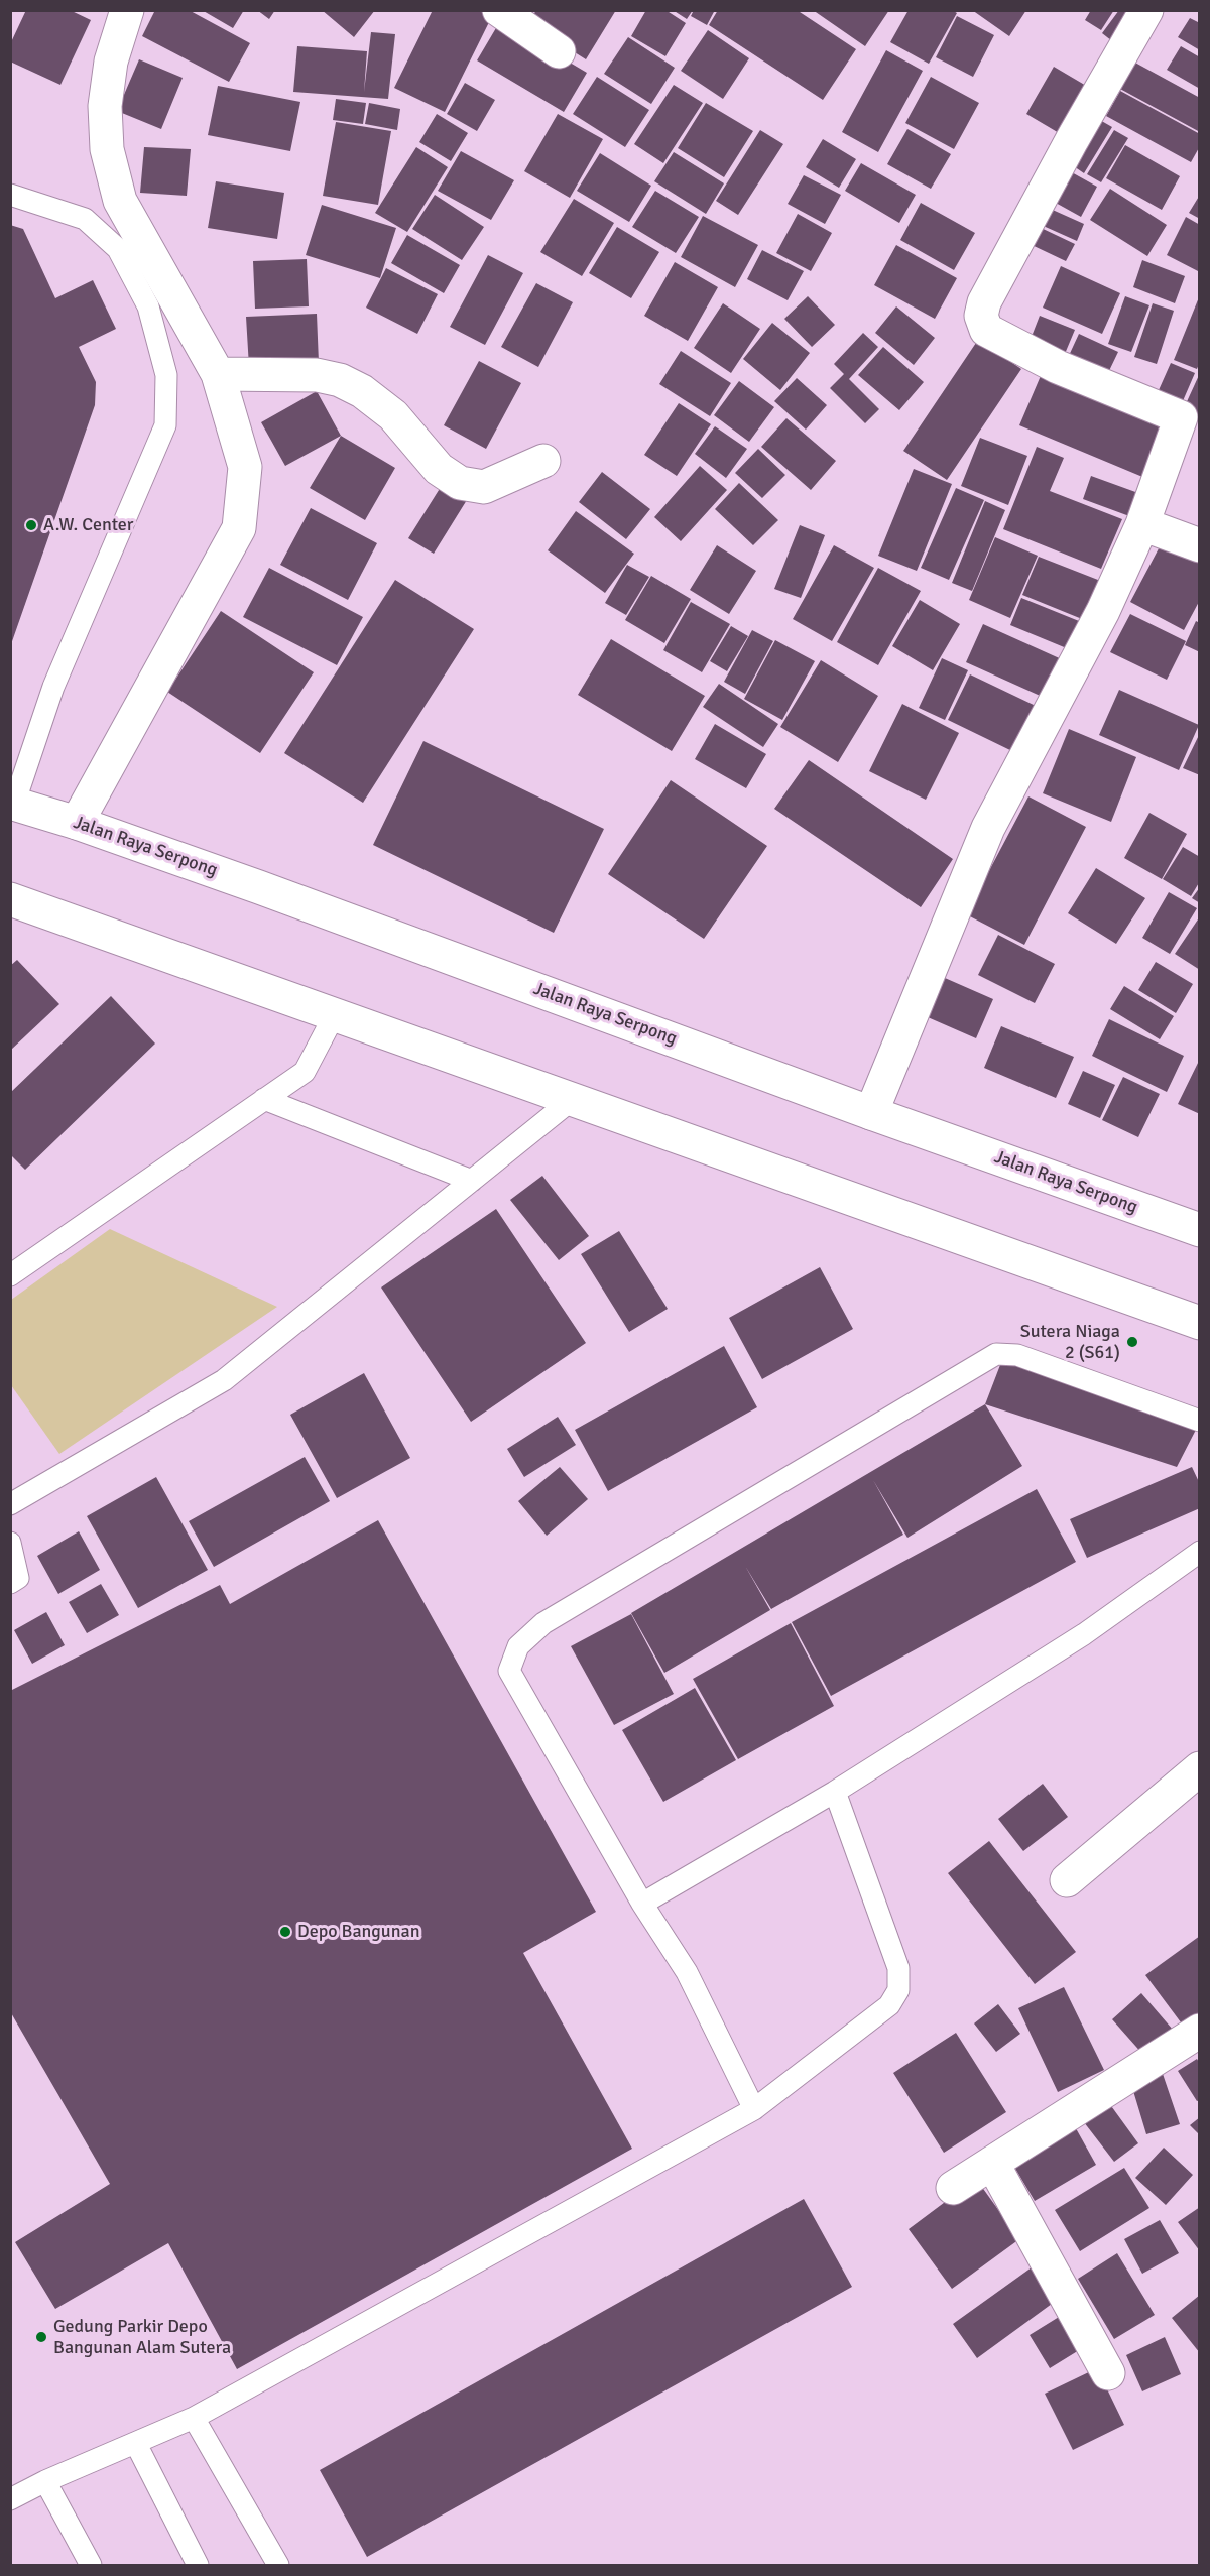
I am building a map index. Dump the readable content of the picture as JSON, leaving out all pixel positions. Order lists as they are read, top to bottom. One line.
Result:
{"streets":{"street":["Jalan Raya Serpong"]},"places":["A.W. Center","Sutera Niaga 2 (S61)","Depo Bangunan","Gedung Parkir Depo Bangunan Alam Sutera"]}
